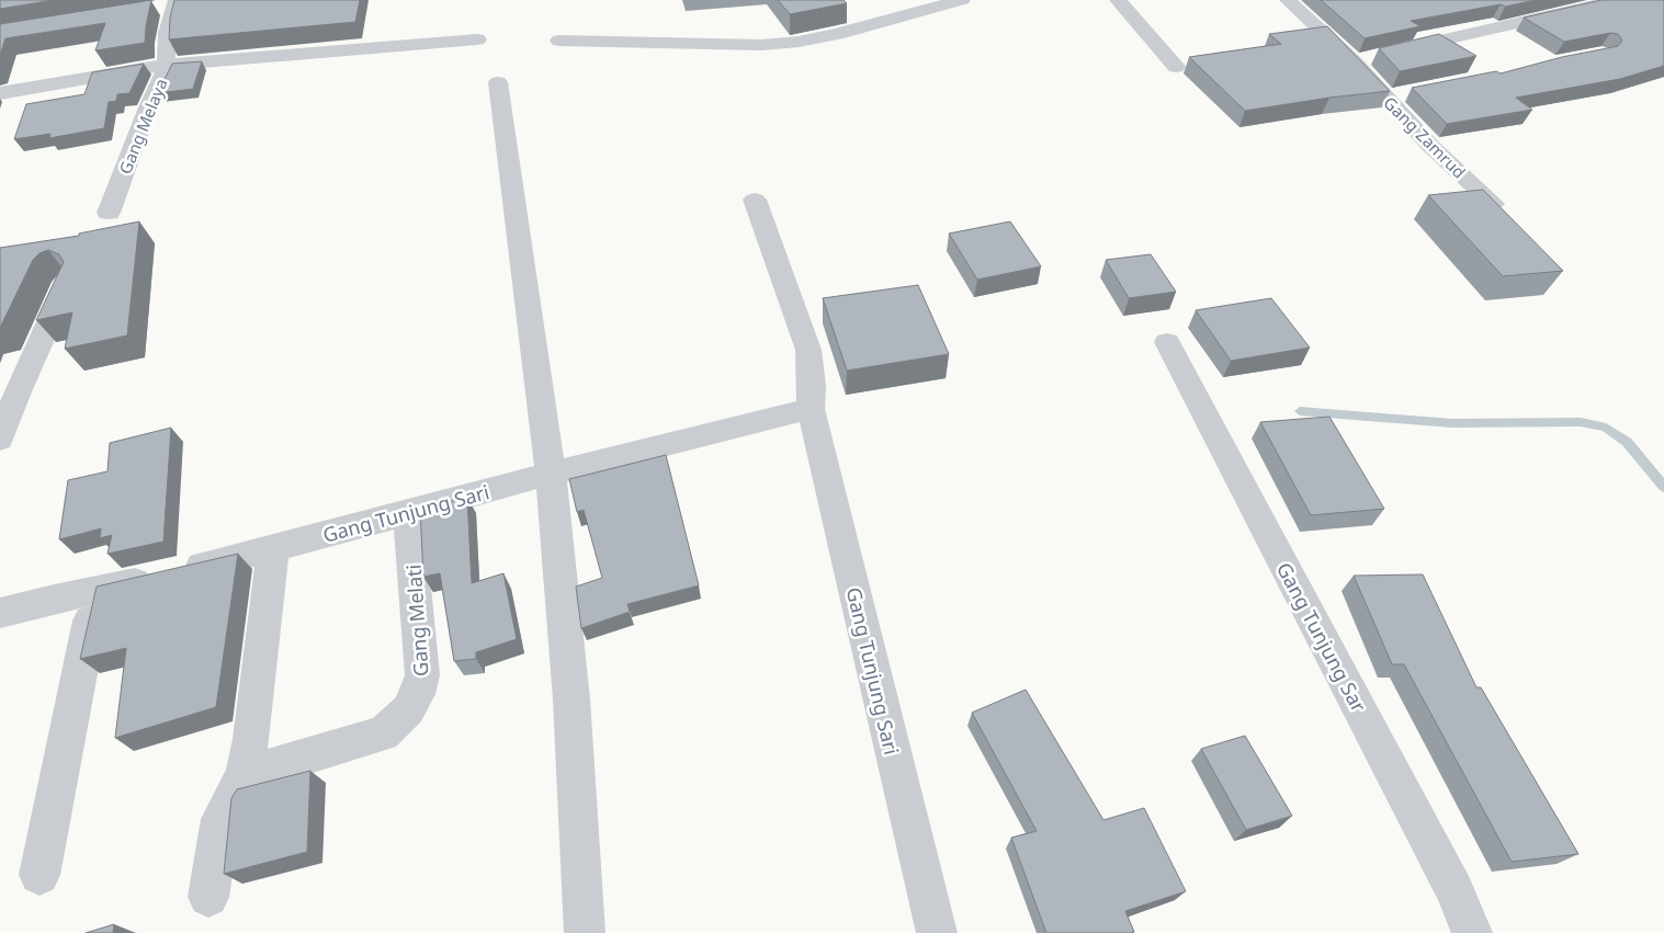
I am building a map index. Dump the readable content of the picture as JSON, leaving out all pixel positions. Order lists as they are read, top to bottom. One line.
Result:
{"streets":{"street":["Gang Melaya","Gang Zamrud","Gang Tunjung Sari","Gang Melati","Gang Tunjung Sar"]},"crossings":[["Gang Tunjung Sari","Gang Melati"]]}
